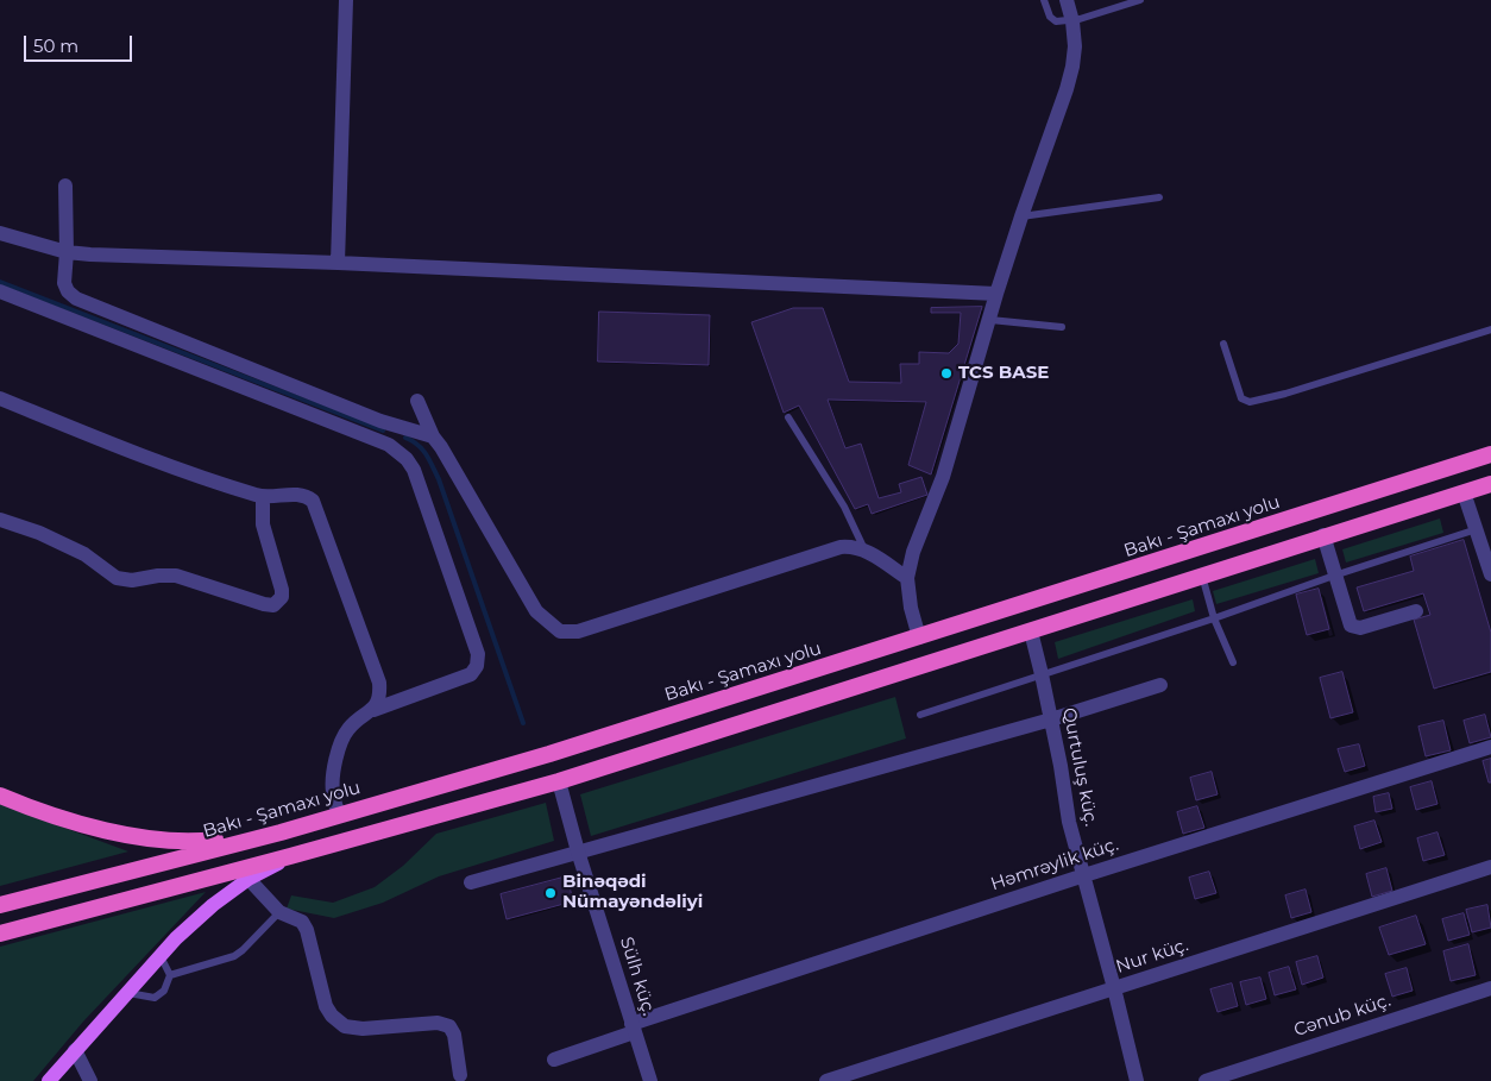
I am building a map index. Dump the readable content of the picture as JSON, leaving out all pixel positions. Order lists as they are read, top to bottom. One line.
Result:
{"streets":{"highway":["Bakı - Şamaxı yolu"],"street":["Qurtuluş küç.","Həmrəylik küç.","Nur küç.","Sülh küç.","Cənub küç."]},"crossings":[["Qurtuluş küç.","Həmrəylik küç."],["Qurtuluş küç.","Nur küç."],["Həmrəylik küç.","Sülh küç."]],"places":["TCS BASE","Binəqədi Nümayəndəliyi"],"scale_bar":"50 m"}
